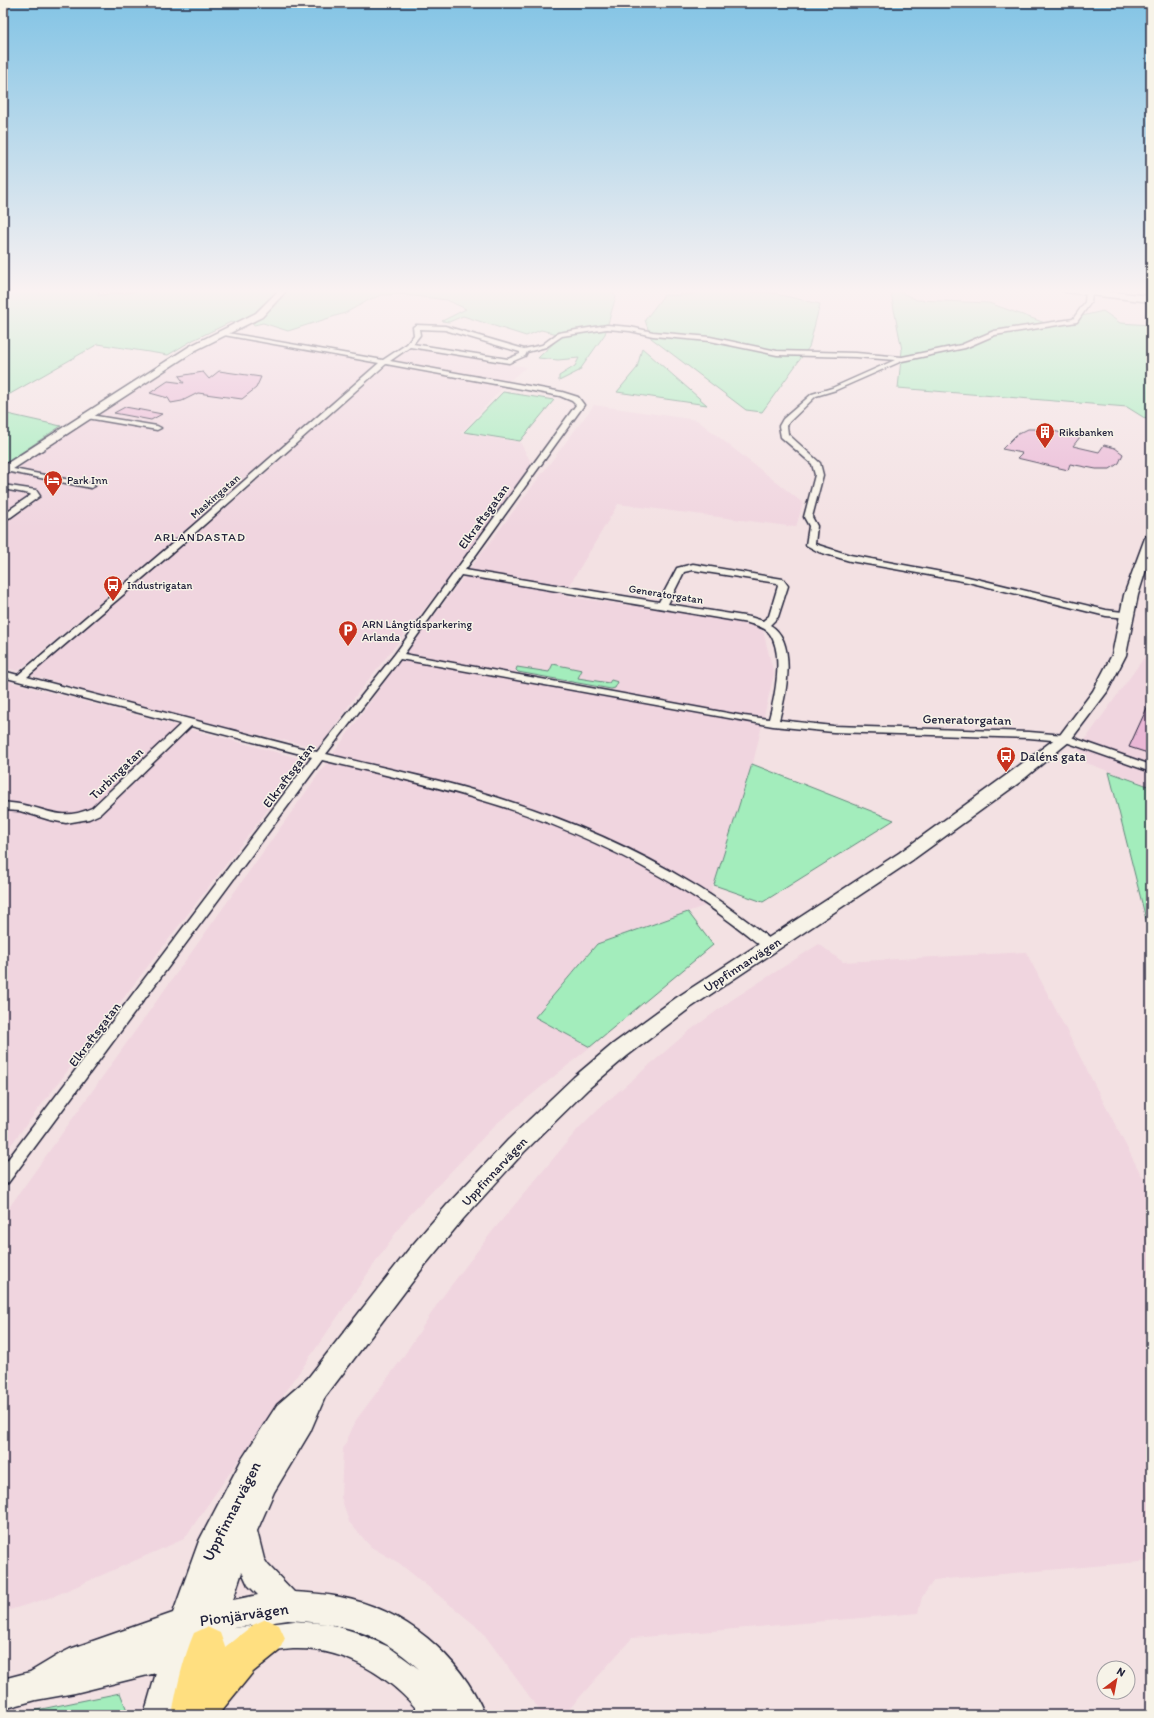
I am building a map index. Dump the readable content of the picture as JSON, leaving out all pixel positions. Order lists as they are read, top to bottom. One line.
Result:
{"streets":{"street":["Maskingatan","Elkraftsgatan","Generatorgatan","Turbingatan","Uppfinnarvägen","Pionjärvägen"]},"crossings":[["Elkraftsgatan","Generatorgatan"],["Generatorgatan","Uppfinnarvägen"],["Uppfinnarvägen","Pionjärvägen"]],"districts":["ARLANDASTAD"],"places":{"building":["Riksbanken"],"hotel":["Park Inn"],"bus stop":["Industrigatan","Daléns gata"],"parking":["ARN Långtidsparkering Arlanda"]},"north":"top right"}
